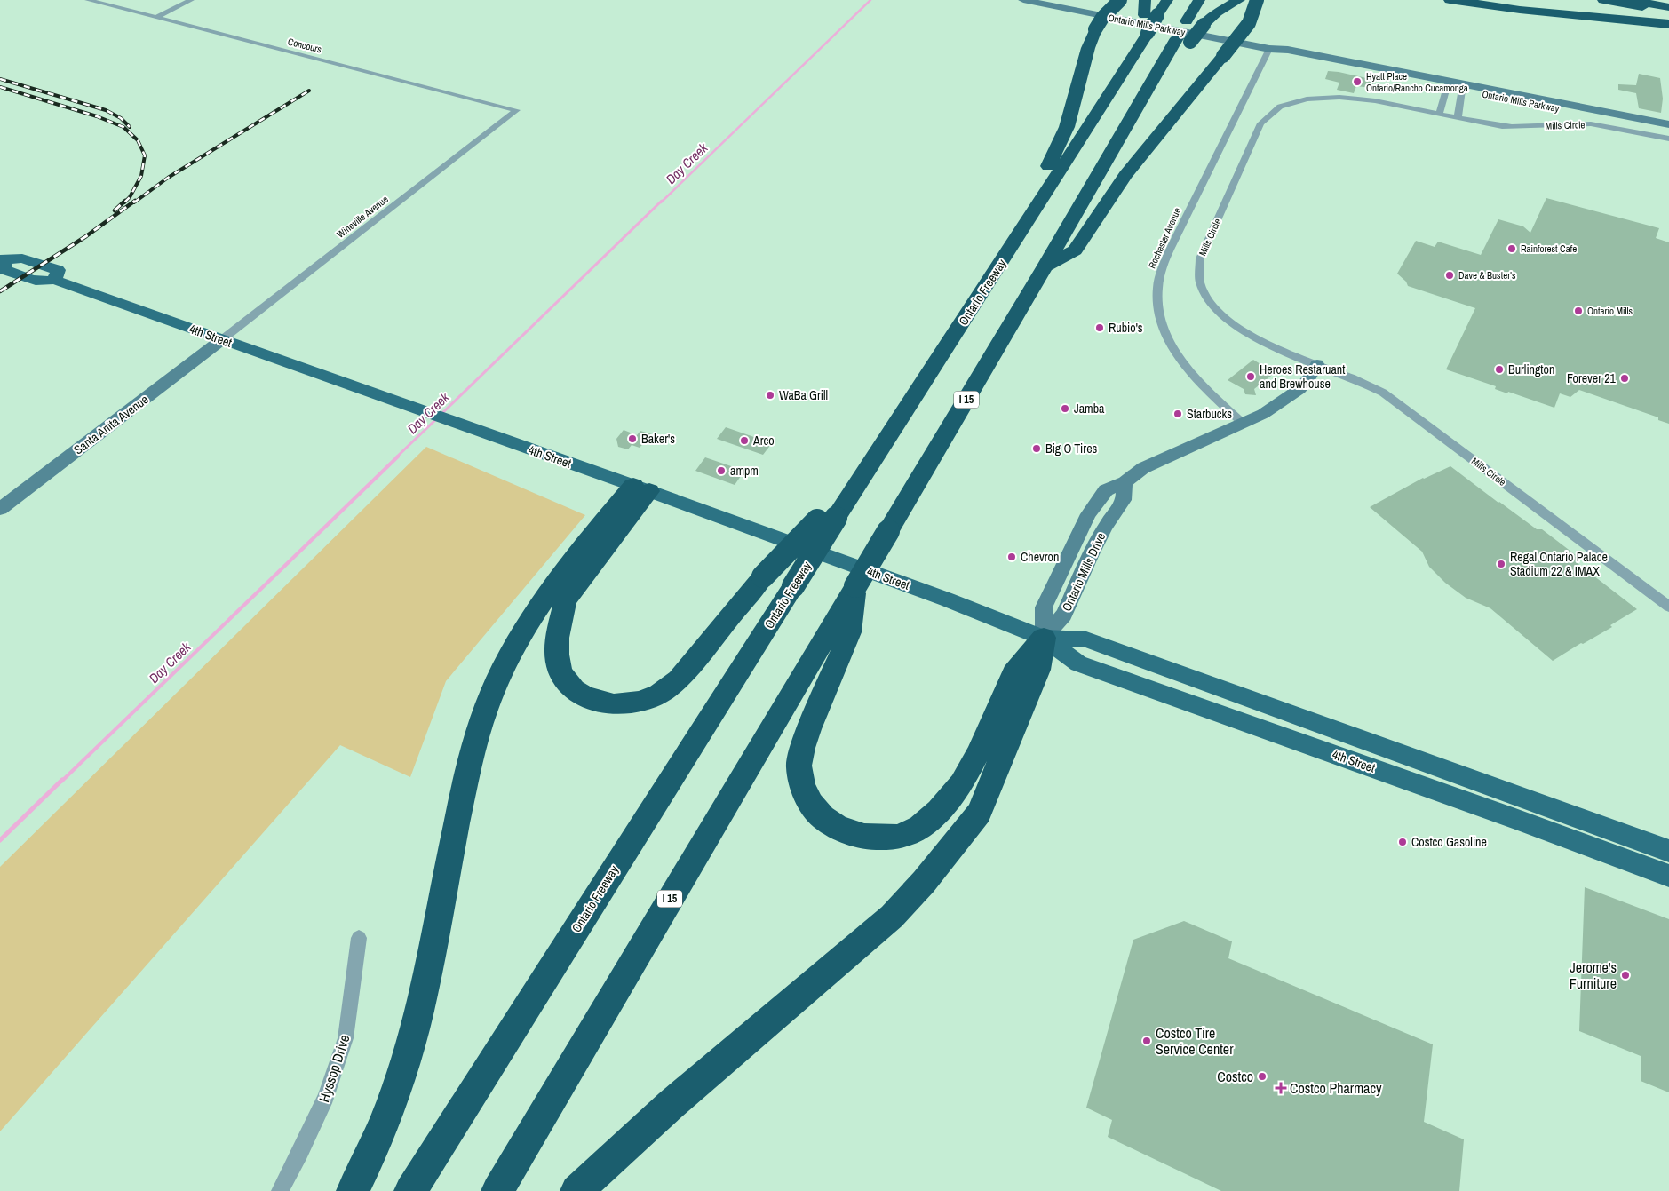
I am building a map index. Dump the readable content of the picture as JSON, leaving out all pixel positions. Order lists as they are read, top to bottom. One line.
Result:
{"streets":{"highway":["Ontario Freeway","I 15"],"main road":["Ontario Mills Parkway","4th Street","Santa Anita Avenue","Ontario Mills Drive"],"street":["Concours","Mills Circle","Wineville Avenue","Rochester Avenue","Hyssop Drive"]},"crossings":[["Ontario Mills Parkway","Rochester Avenue"],["Concours","Wineville Avenue"],["Mills Circle","Ontario Mills Drive"],["Wineville Avenue","4th Street"],["Wineville Avenue","Santa Anita Avenue"],["Rochester Avenue","Ontario Mills Drive"],["4th Street","Santa Anita Avenue"],["4th Street","Ontario Mills Drive"]],"water":["Day Creek"],"places":{"other":["Hyatt Place Ontario/Rancho Cucamonga","Rainforest Cafe","Dave & Buster's","Ontario Mills","Rubio's","Burlington","Heroes Restaruant and Brewhouse","Forever 21","WaBa Grill","Jamba","Starbucks","Baker's","Arco","Big O Tires","ampm","Chevron","Regal Ontario Palace Stadium 22 & IMAX","Costco Gasoline","Jerome's Furniture","Costco Tire Service Center","Costco"],"health":["Costco Pharmacy"]}}
